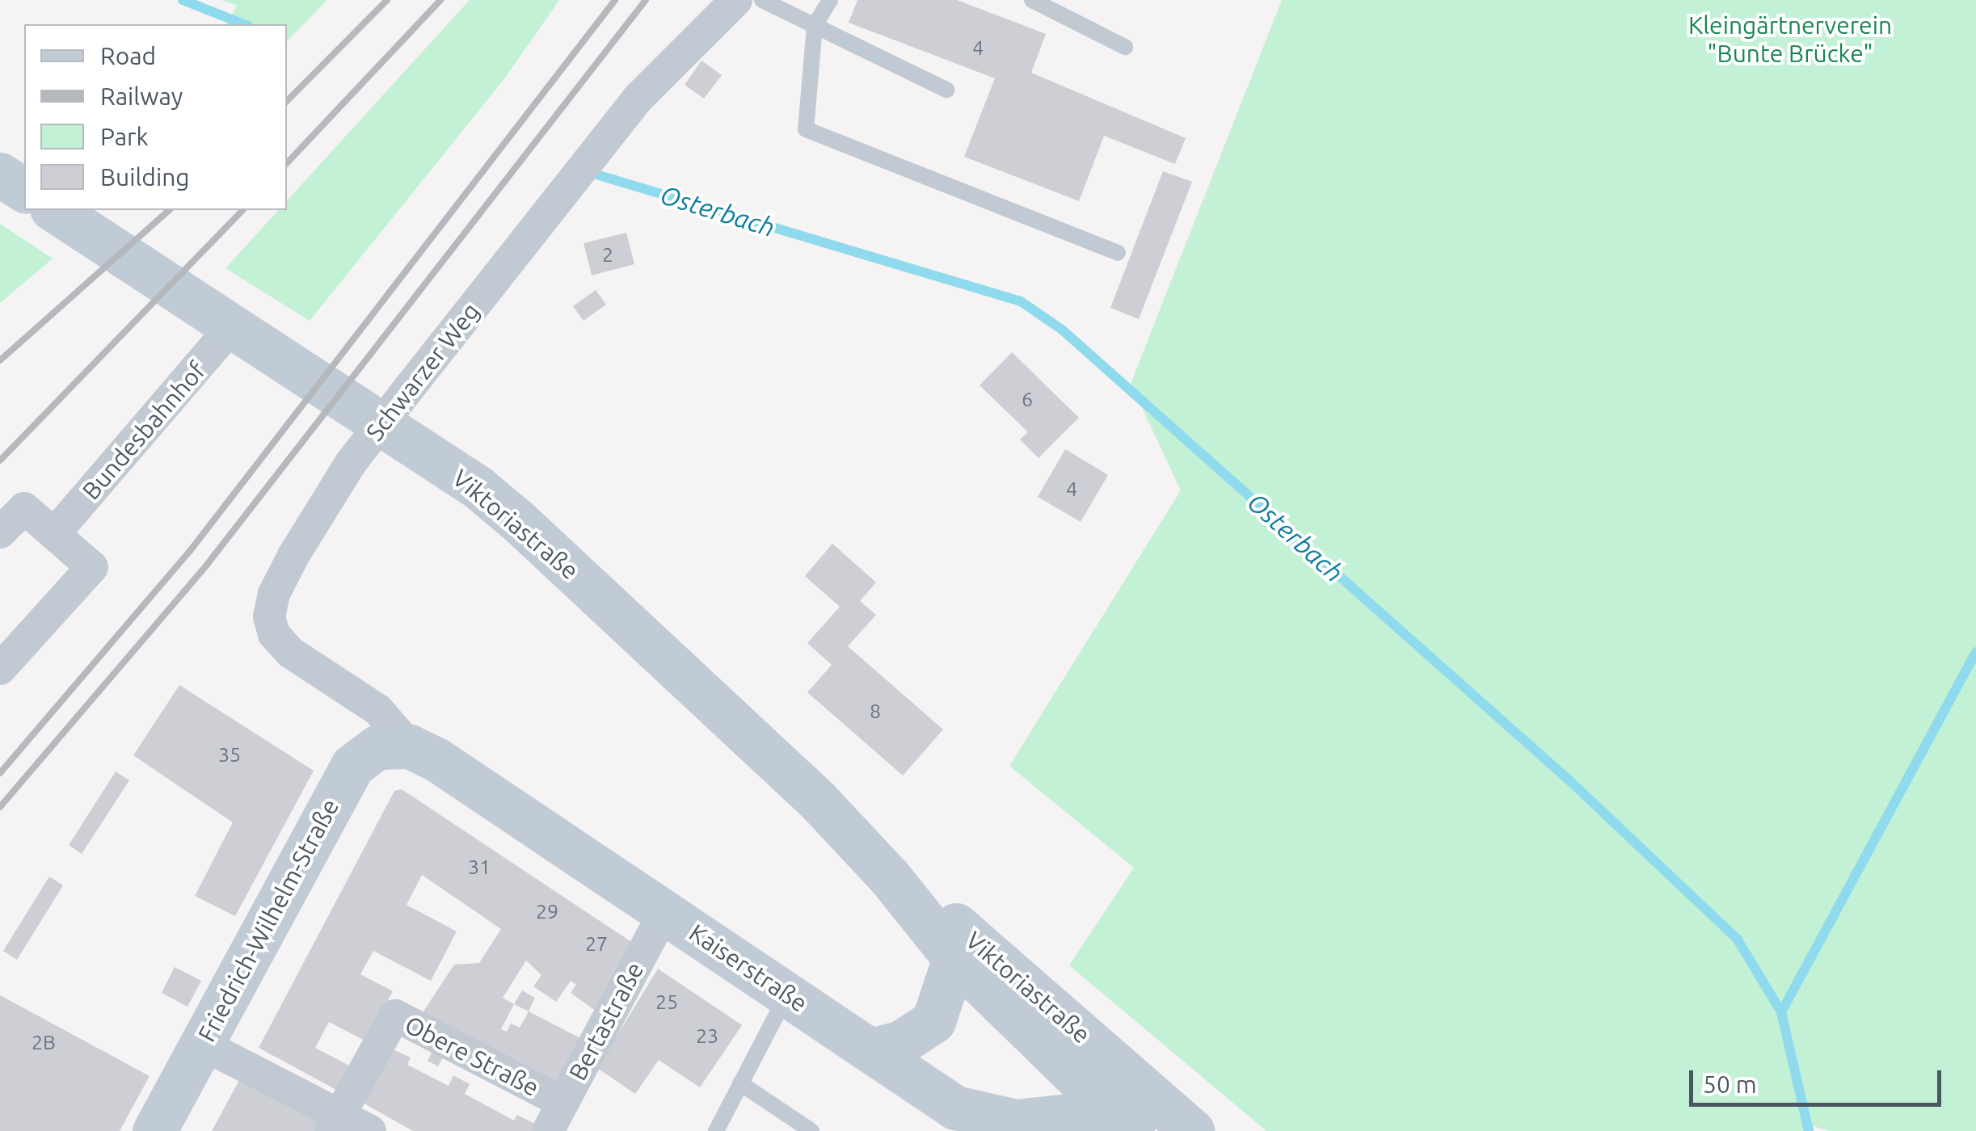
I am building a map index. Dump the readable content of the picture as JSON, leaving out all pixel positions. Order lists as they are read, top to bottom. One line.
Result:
{"streets":{"main road":["Viktoriastraße","Friedrich-Wilhelm-Straße","Kaiserstraße"],"street":["Schwarzer Weg","Bundesbahnhof","Bertastraße","Obere Straße"]},"crossings":[["Schwarzer Weg","Friedrich-Wilhelm-Straße"],["Schwarzer Weg","Kaiserstraße"],["Bundesbahnhof","Viktoriastraße"],["Viktoriastraße","Kaiserstraße"],["Friedrich-Wilhelm-Straße","Kaiserstraße"],["Kaiserstraße","Bertastraße"],["Bertastraße","Obere Straße"]],"water":["Osterbach"],"parks":["Kleingärtnerverein \"Bunte Brücke\""],"house_numbers":["4","2","6","4","8","35","31","29","27","25","23","2B"],"legend":["Road","Railway","Park","Building"],"scale_bar":"50 m"}
